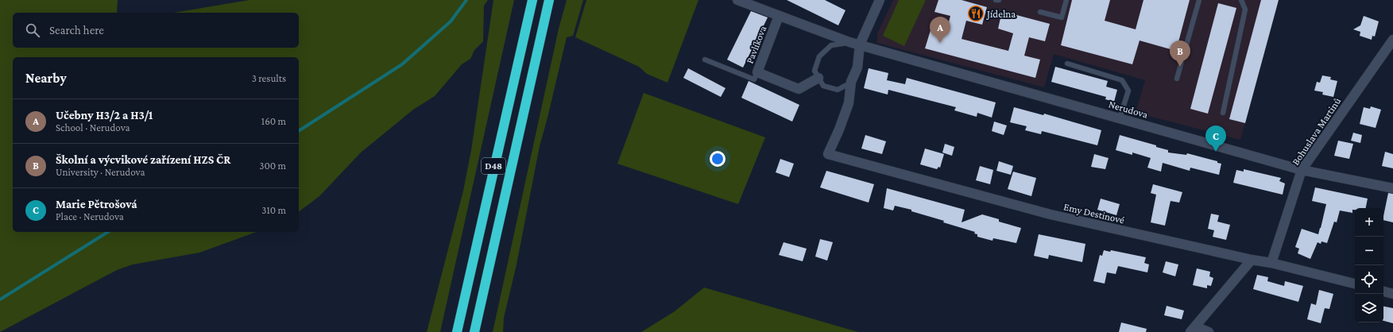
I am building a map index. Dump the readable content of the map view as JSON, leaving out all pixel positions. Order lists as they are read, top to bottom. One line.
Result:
{"streets":{"highway":["D48"],"street":["Pavlíkova","Nerudova","Bohuslava Martinů","Emy Destinové"]},"crossings":[["Pavlíkova","Nerudova"],["Pavlíkova","Emy Destinové"],["Nerudova","Bohuslava Martinů"],["Nerudova","Emy Destinové"],["Bohuslava Martinů","Emy Destinové"]],"places":{"restaurant":["Jídelna"]},"page":{"search":"Search here","pins":["A","B","C"],"heading":["Nearby","3 results"],"list":[{"mark":"A","name":"Učebny H3/2 a H3/1","note":"School · Nerudova","value":"160 m"},{"mark":"B","name":"Školní a výcvikové zařízení HZS ČR","note":"University · Nerudova","value":"300 m"},{"mark":"C","name":"Marie Pětrošová","note":"Place · Nerudova","value":"310 m"}],"map_buttons":["+","−"]}}
